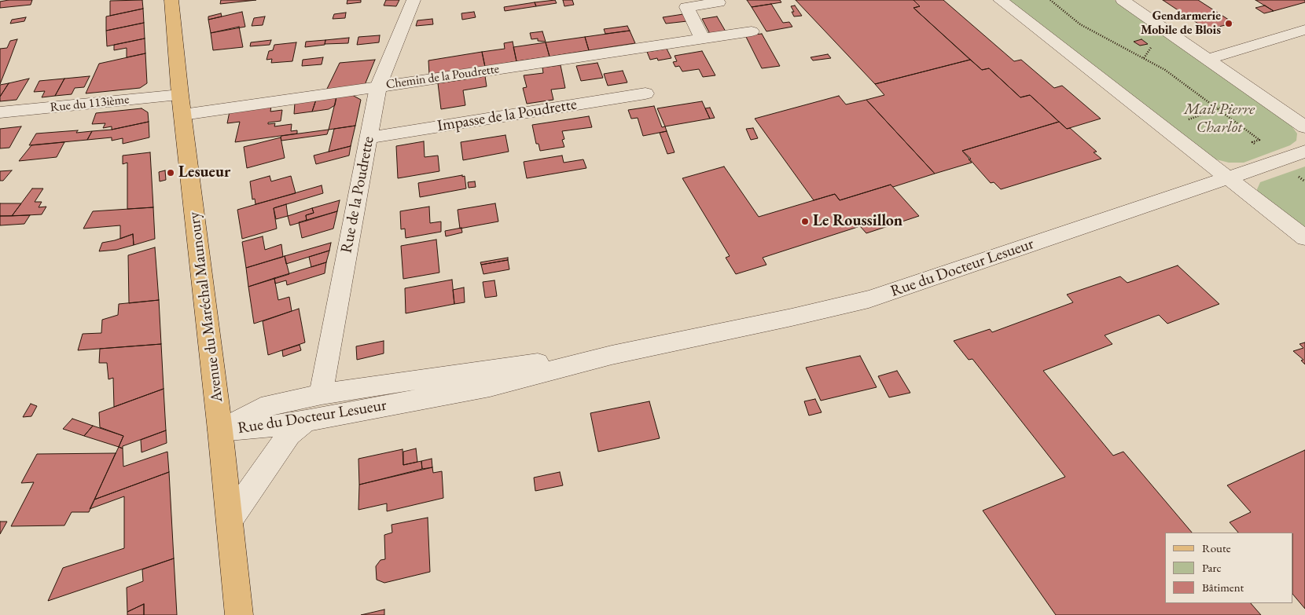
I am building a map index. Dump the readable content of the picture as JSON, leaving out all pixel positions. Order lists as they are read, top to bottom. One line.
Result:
{"streets":{"main road":["Avenue du Maréchal Maunoury"],"street":["Chemin de la Poudrette","Rue du 113ième","Impasse de la Poudrette","Rue de la Poudrette","Rue du Docteur Lesueur"]},"crossings":[["Chemin de la Poudrette","Rue du 113ième"],["Chemin de la Poudrette","Rue de la Poudrette"],["Chemin de la Poudrette","Avenue du Maréchal Maunoury"],["Rue du 113ième","Avenue du Maréchal Maunoury"],["Impasse de la Poudrette","Rue de la Poudrette"],["Rue de la Poudrette","Rue du Docteur Lesueur"],["Rue du Docteur Lesueur","Avenue du Maréchal Maunoury"]],"parks":["Mail Pierre Charlot"],"places":["Gendarmerie Mobile de Blois","Lesueur","Le Roussillon"],"legend":["Route","Parc","Bâtiment"]}
